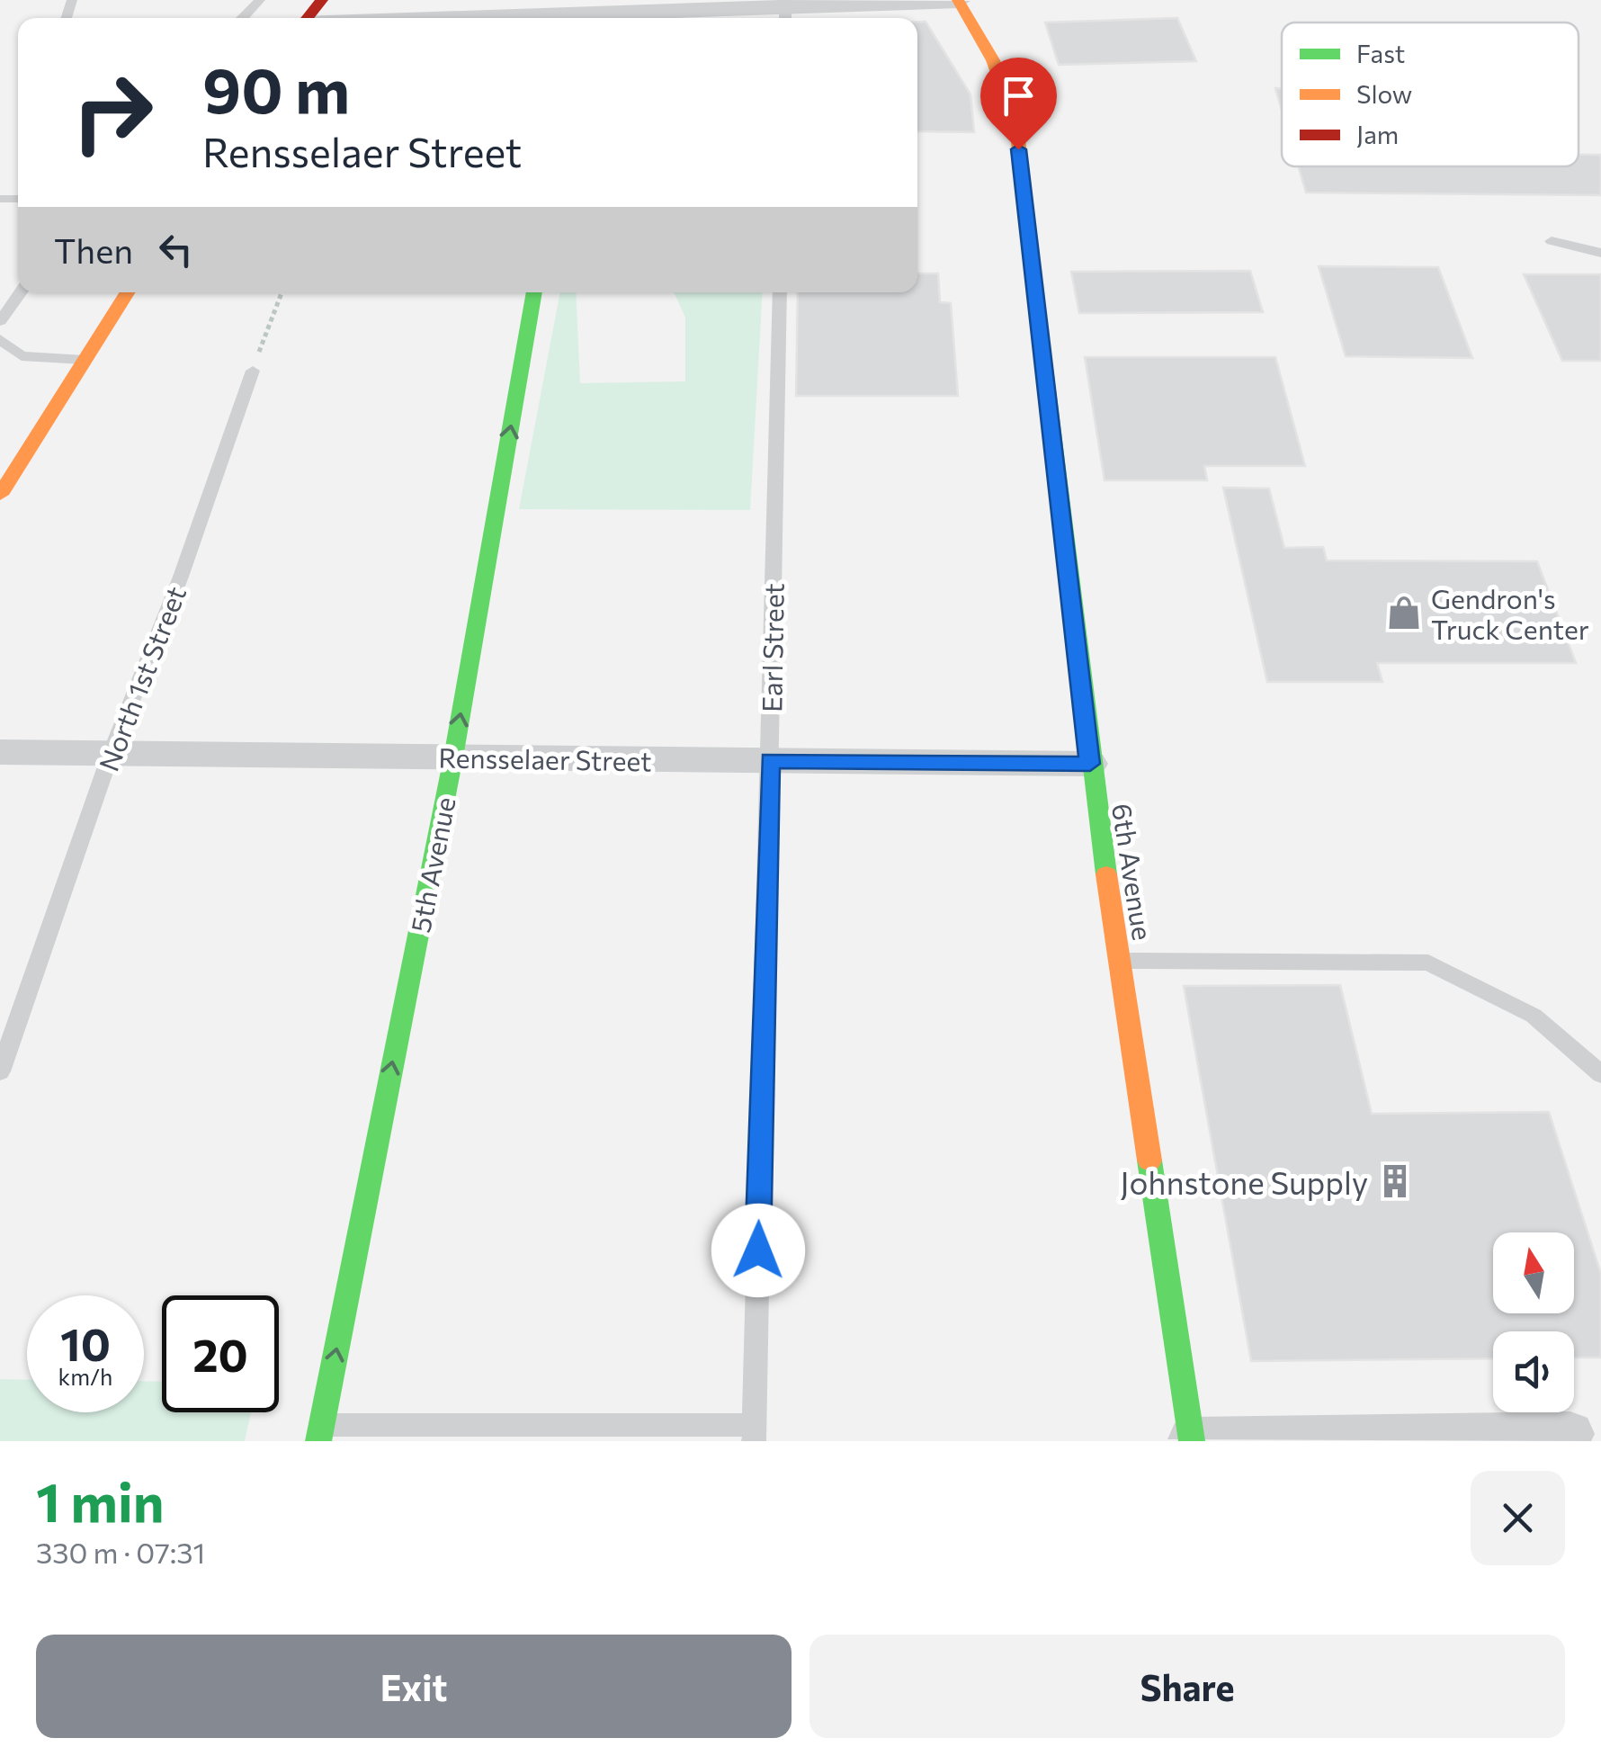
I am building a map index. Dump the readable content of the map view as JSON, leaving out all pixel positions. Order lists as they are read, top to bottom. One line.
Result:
{"streets":{"street":["Rensselaer Street","5th Avenue","6th Avenue"],"lane":["Earl Street","North 1st Street"]},"crossings":[["Earl Street","Rensselaer Street"],["North 1st Street","Rensselaer Street"],["Rensselaer Street","5th Avenue"],["Rensselaer Street","6th Avenue"]],"one_way":["5th Avenue"],"places":{"shop":["Gendron's Truck Center"],"building":["Johnstone Supply"]},"legend":["Fast","Slow","Jam"],"north":"top","page":{"turn":["90 m","Rensselaer Street"],"then":"Then","speed":"10 km/h","limit":"20","heading":["1 min","330 m · 07:31"],"buttons":["Exit","Share"]}}
